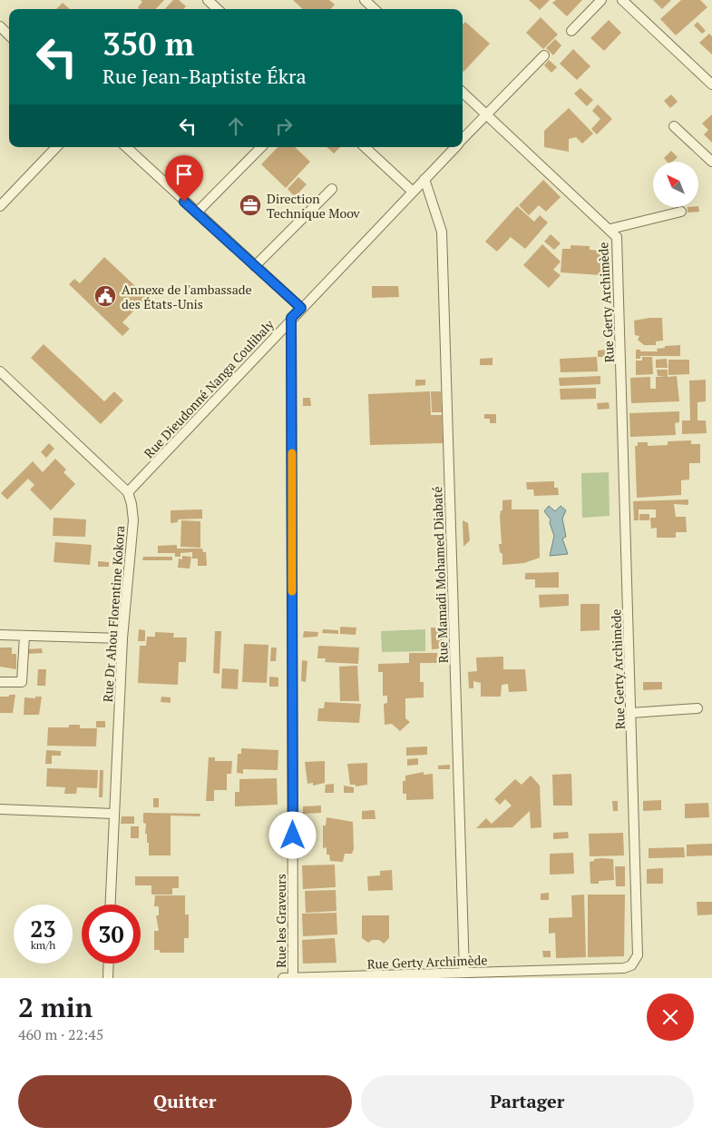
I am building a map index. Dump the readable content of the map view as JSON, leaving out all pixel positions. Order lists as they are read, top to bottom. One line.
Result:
{"streets":{"street":["Rue Gerty Archimède","Rue Dieudonné Nanga Coulibaly","Rue Mamadi Mohamed Diabaté","Rue Dr Ahou Florentine Kokora","Rue les Graveurs"]},"crossings":[["Rue Gerty Archimède","Rue Dieudonné Nanga Coulibaly"],["Rue Gerty Archimède","Rue Mamadi Mohamed Diabaté"],["Rue Gerty Archimède","Rue les Graveurs"],["Rue Dieudonné Nanga Coulibaly","Rue Mamadi Mohamed Diabaté"],["Rue Dieudonné Nanga Coulibaly","Rue Dr Ahou Florentine Kokora"],["Rue Dieudonné Nanga Coulibaly","Rue les Graveurs"]],"places":{"office":["Direction Technique Moov"],"public building":["Annexe de l'ambassade des États-Unis"]},"north":"top left","page":{"turn":["350 m","Rue Jean-Baptiste Ékra"],"speed":"23 km/h","limit":"30","heading":["2 min","460 m · 22:45"],"buttons":["Quitter","Partager"]}}
